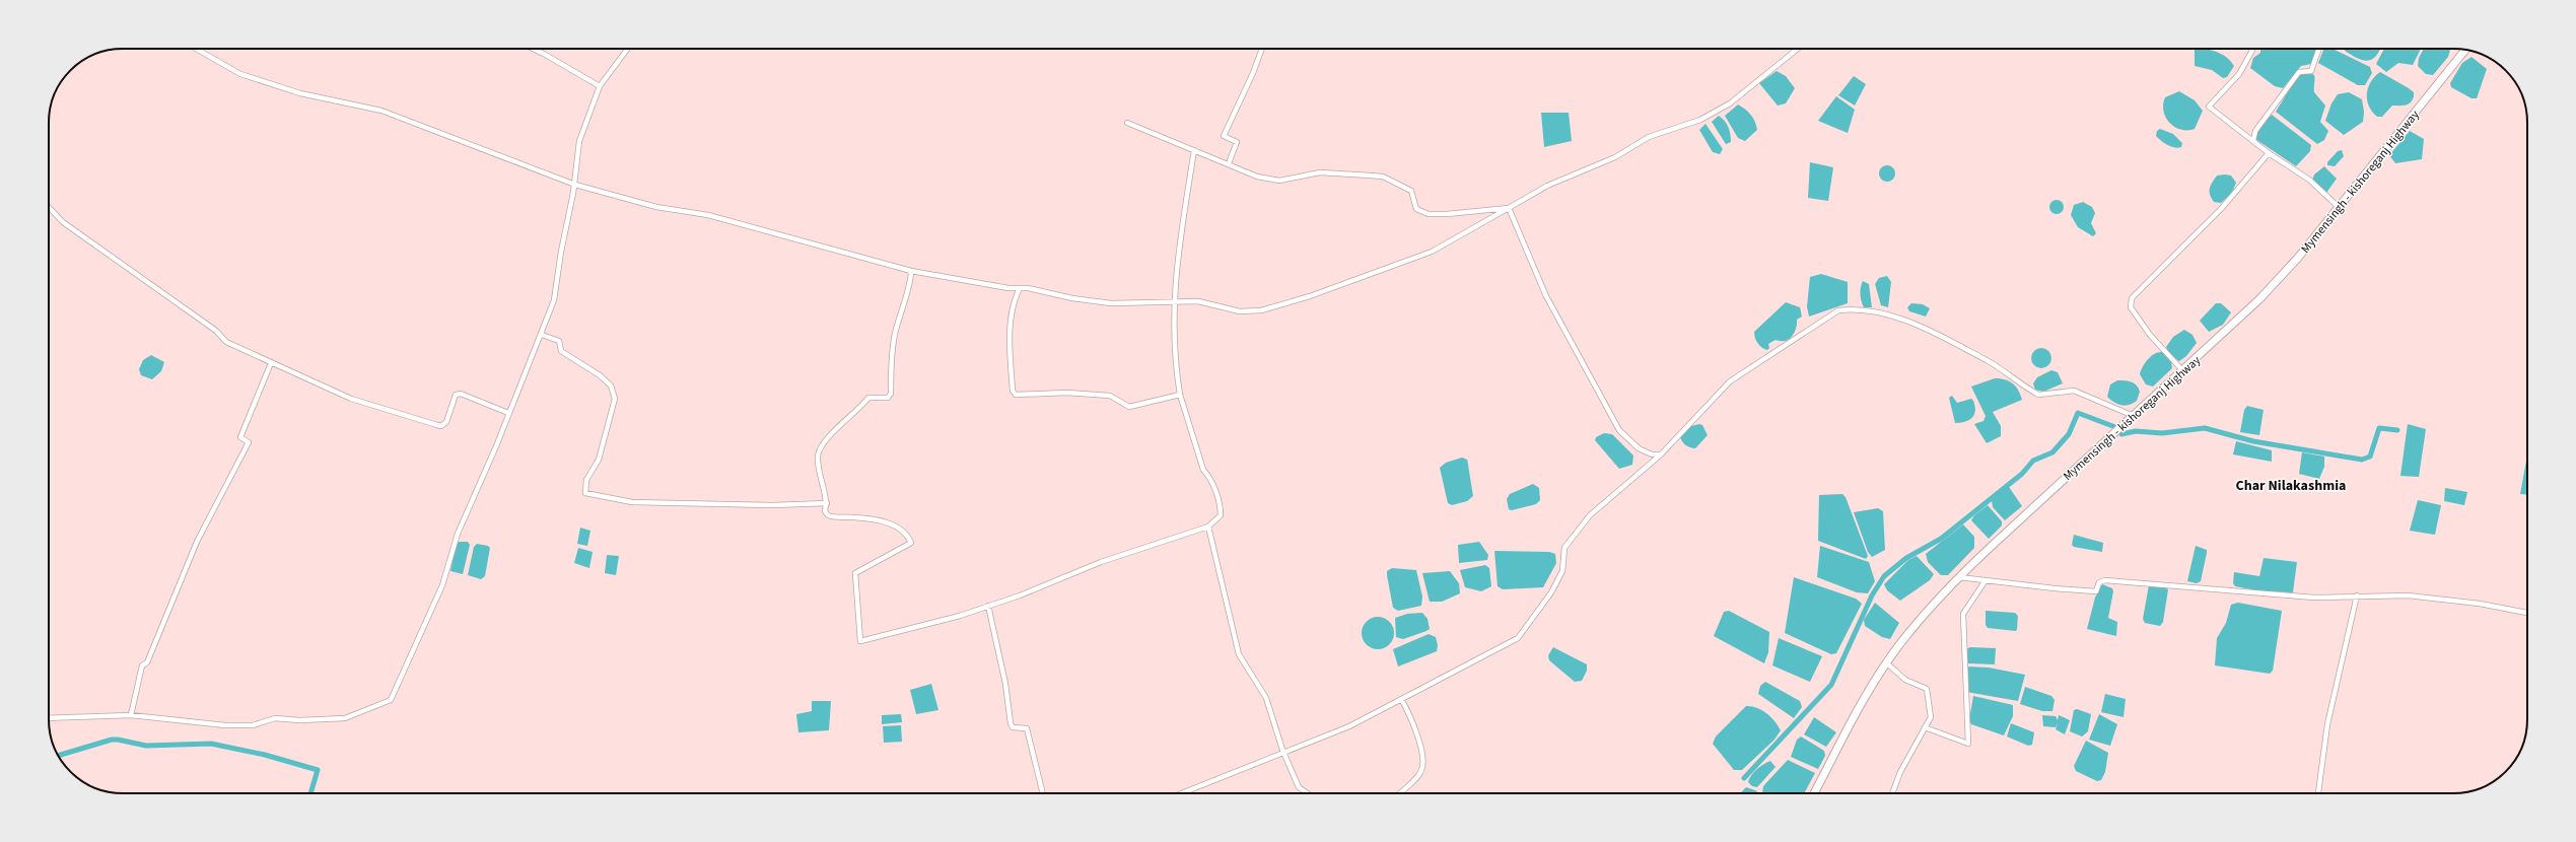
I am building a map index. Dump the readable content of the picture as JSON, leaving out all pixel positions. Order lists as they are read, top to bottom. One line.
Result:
{"streets":{"main road":["Mymensingh - kishoreganj Highway"]},"districts":["Char Nilakashmia"]}
